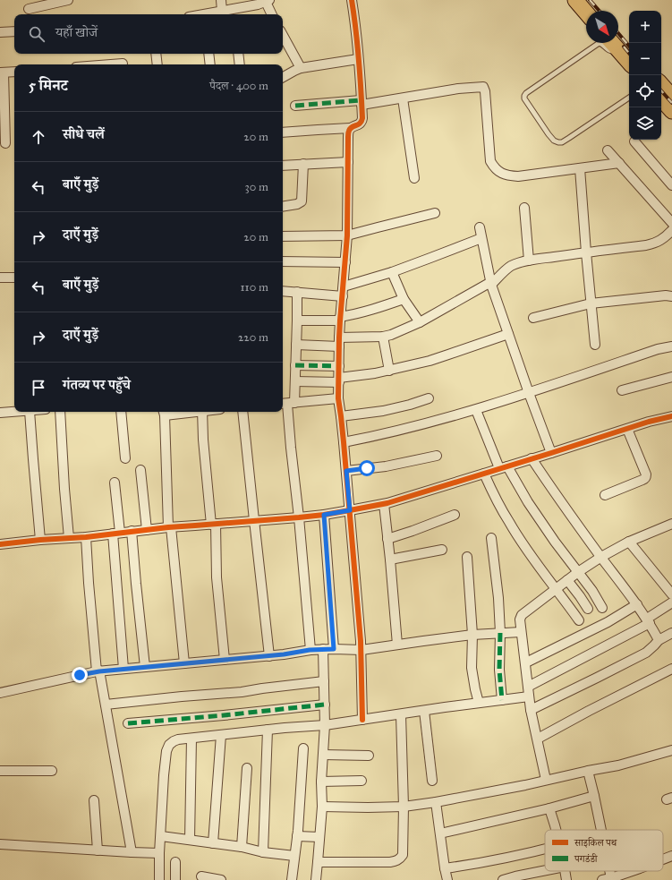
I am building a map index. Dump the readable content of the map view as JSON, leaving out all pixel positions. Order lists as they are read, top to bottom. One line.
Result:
{"legend":["साइकिल पथ","पगडंडी"],"north":"bottom right","page":{"map_buttons":["+","−"],"search":"यहाँ खोजें","heading":["5 मिनट","पैदल · 400 m"],"list":[["सीधे चलें","20 m"],["बाएँ मुड़ें","30 m"],["दाएँ मुड़ें","20 m"],["बाएँ मुड़ें","110 m"],["दाएँ मुड़ें","220 m"],"गंतव्य पर पहुँचे"]}}
